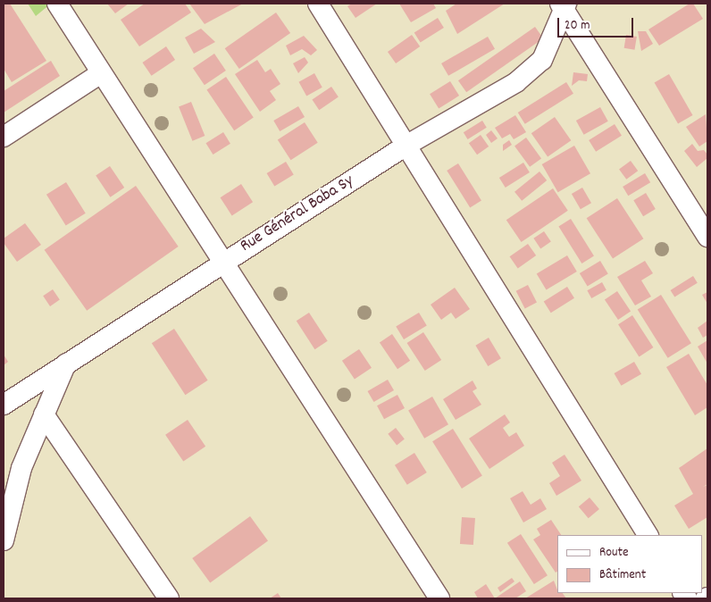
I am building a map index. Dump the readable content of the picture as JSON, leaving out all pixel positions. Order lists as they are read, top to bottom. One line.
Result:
{"streets":{"street":["Rue Général Baba Sy"]},"legend":["Route","Bâtiment"],"scale_bar":"20 m"}
